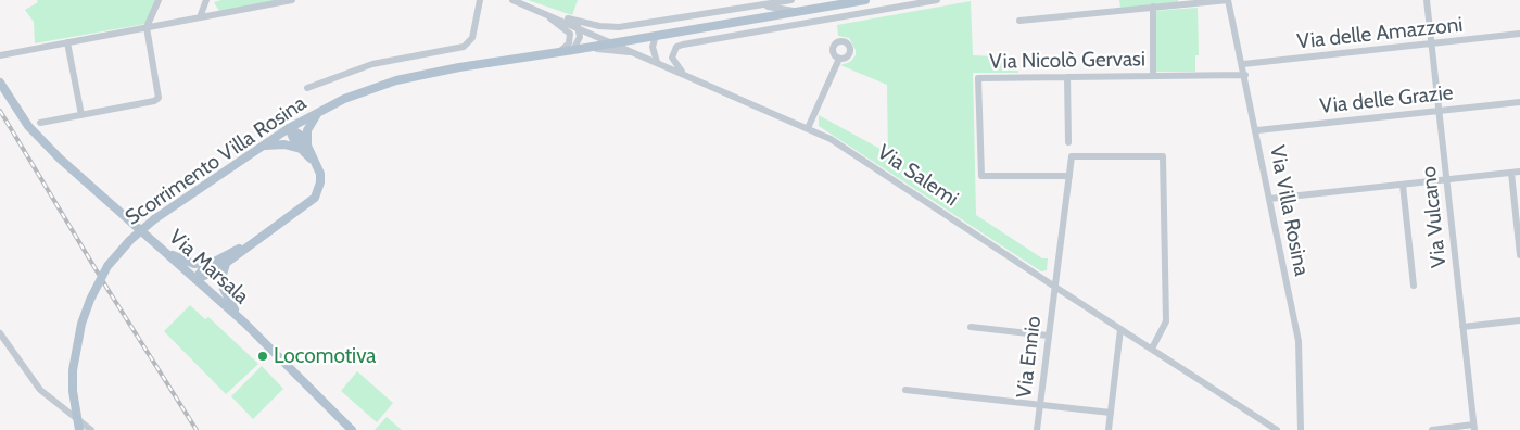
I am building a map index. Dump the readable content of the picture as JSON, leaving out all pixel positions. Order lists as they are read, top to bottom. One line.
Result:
{"streets":{"main road":["Scorrimento Villa Rosina","Via Marsala"],"street":["Via delle Amazzoni","Via Nicolò Gervasi","Via delle Grazie","Via Salemi","Via Villa Rosina","Via Vulcano","Via Ennio"]},"crossings":[["Via delle Amazzoni","Via Villa Rosina"],["Via delle Amazzoni","Via Vulcano"],["Via Nicolò Gervasi","Via Villa Rosina"],["Via Nicolò Gervasi","Via Ennio"],["Via delle Grazie","Via Villa Rosina"],["Via delle Grazie","Via Vulcano"],["Scorrimento Villa Rosina","Via Salemi"],["Via Salemi","Via Ennio"]],"places":["Locomotiva"]}
